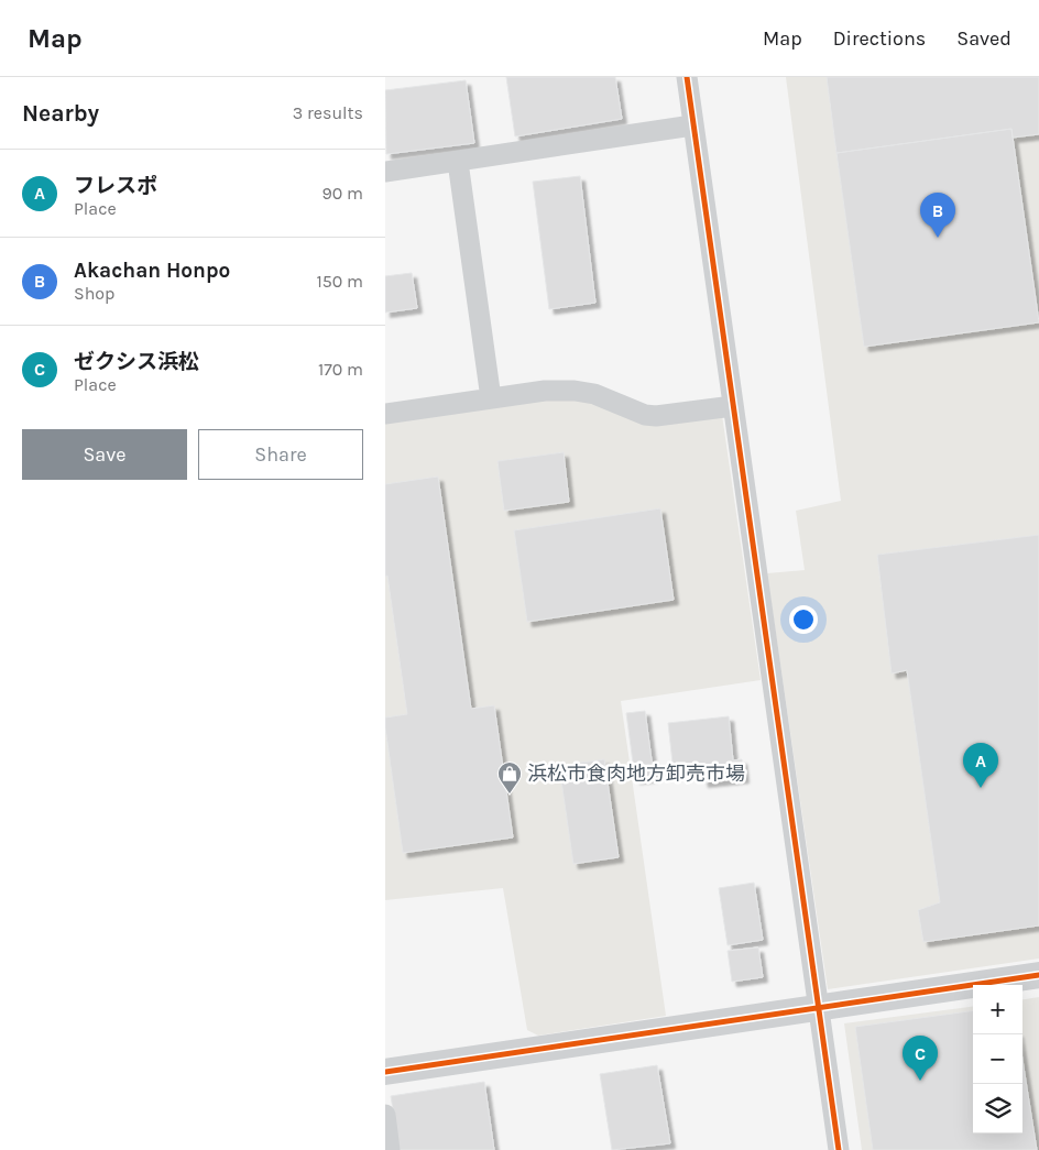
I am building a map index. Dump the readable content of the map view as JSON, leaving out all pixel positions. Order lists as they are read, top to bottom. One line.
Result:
{"places":{"shop":["浜松市食肉地方卸売市場"]},"page":{"header":"Map","nav":["Map","Directions","Saved"],"heading":["Nearby","3 results"],"list":[{"mark":"A","name":"フレスポ","note":"Place","value":"90 m"},{"mark":"B","name":"Akachan Honpo","note":"Shop","value":"150 m"},{"mark":"C","name":"ゼクシス浜松","note":"Place","value":"170 m"}],"pins":["B","A","C"],"buttons":["Save","Share"],"map_buttons":["+","−"]}}
